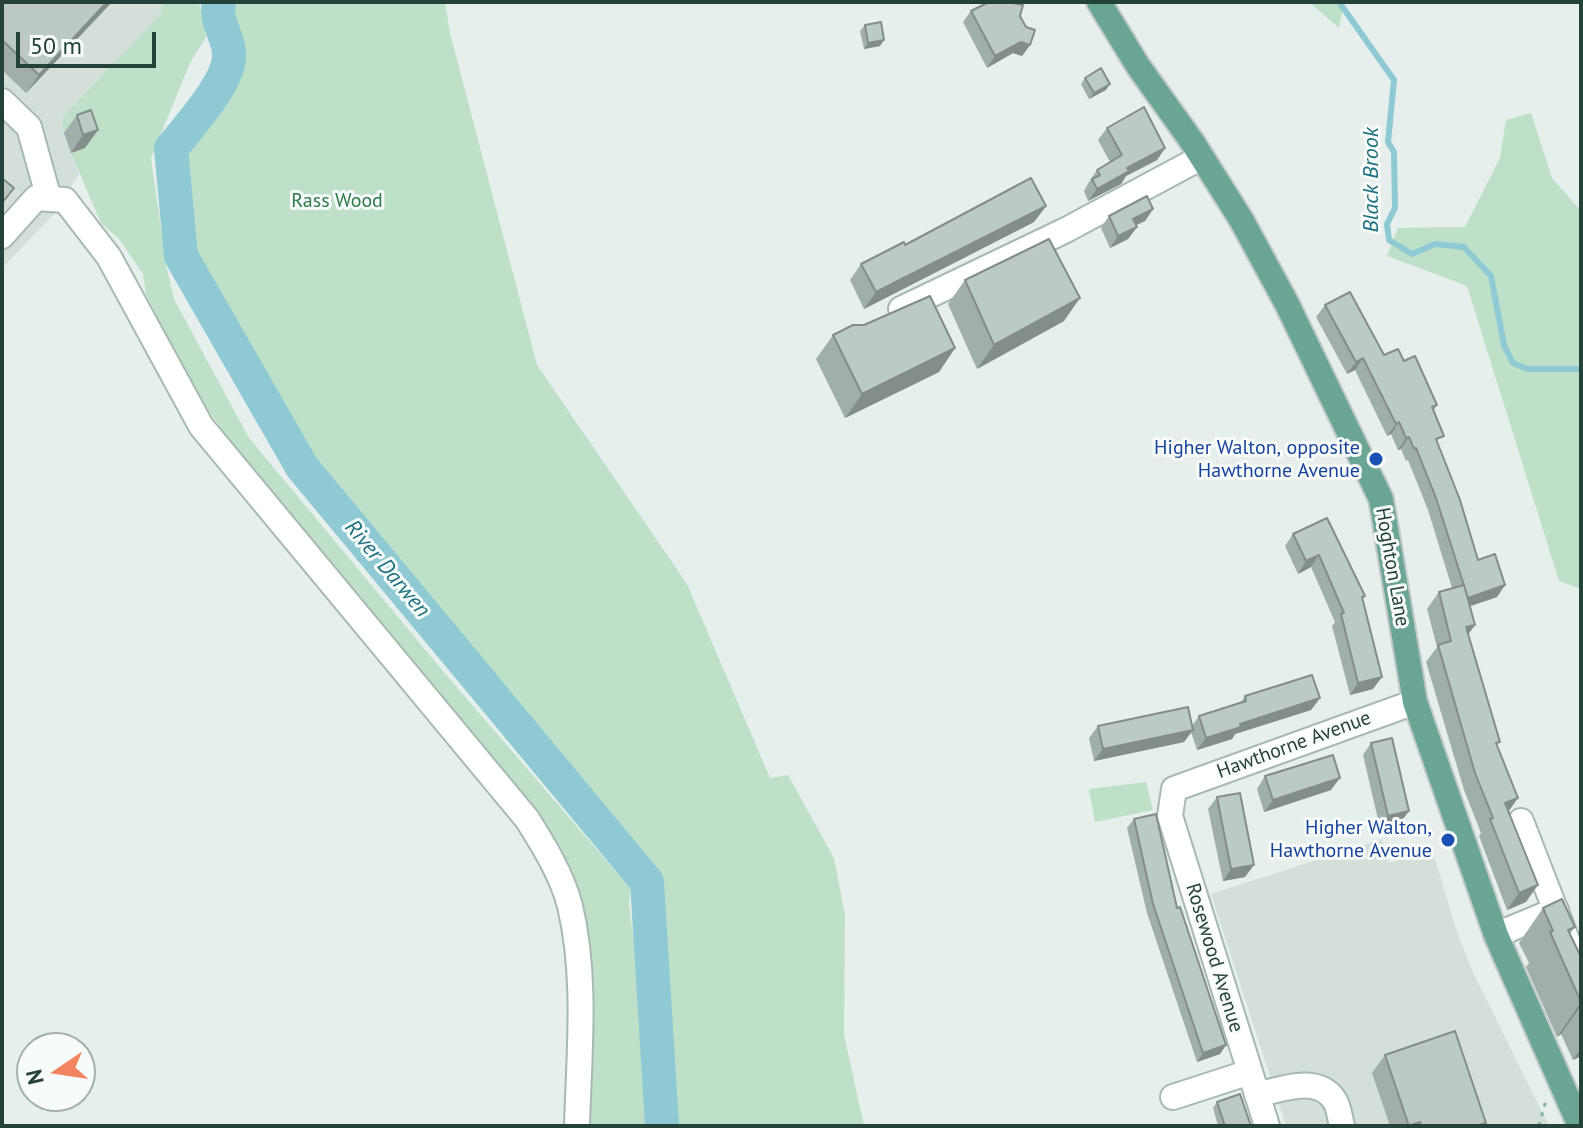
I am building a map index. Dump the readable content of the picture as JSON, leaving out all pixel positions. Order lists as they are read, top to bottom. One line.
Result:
{"streets":{"main road":["Hoghton Lane"],"street":["Hawthorne Avenue","Rosewood Avenue"]},"crossings":[["Hoghton Lane","Hawthorne Avenue"],["Hawthorne Avenue","Rosewood Avenue"]],"water":["Black Brook","River Darwen"],"parks":["Rass Wood"],"places":["Higher Walton, opposite Hawthorne Avenue","Higher Walton, Hawthorne Avenue"],"scale_bar":"50 m","north":"left"}
